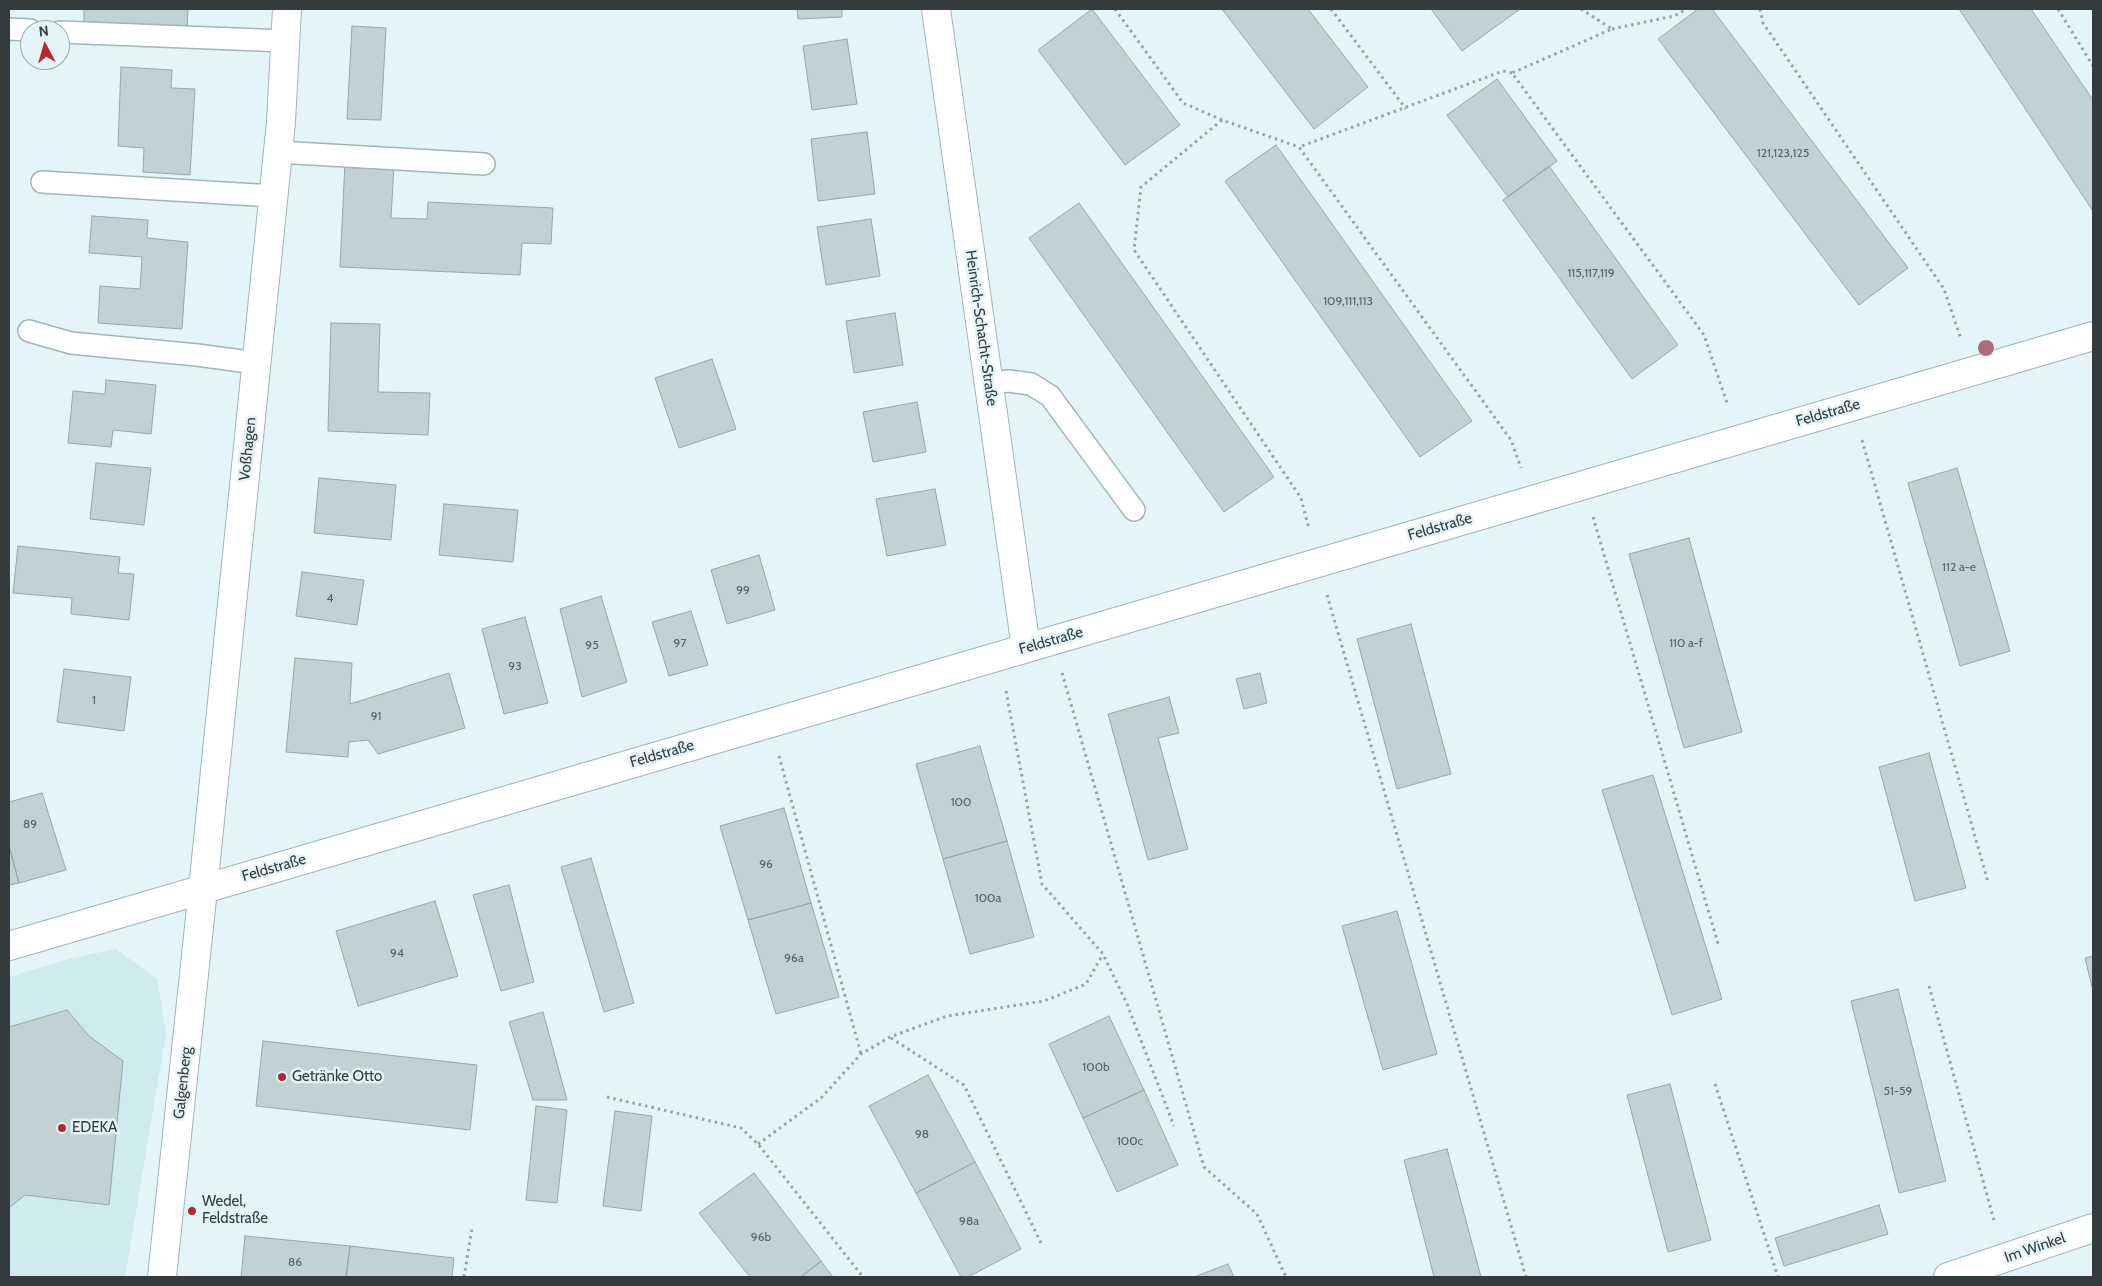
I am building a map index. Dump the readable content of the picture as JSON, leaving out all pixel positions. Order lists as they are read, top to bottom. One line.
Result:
{"streets":{"street":["Heinrich-Schacht-Straße","Feldstraße","Voßhagen","Galgenberg","Im Winkel"]},"crossings":[["Heinrich-Schacht-Straße","Feldstraße"],["Feldstraße","Voßhagen"],["Feldstraße","Galgenberg"],["Voßhagen","Galgenberg"]],"places":["Getränke Otto","EDEKA","Wedel, Feldstraße"],"house_numbers":["121,123,125","115,117,119","109,111,113","112 a-e","99","4","97","110 a-f","95","93","1","91","100","89","96","100a","94","96a","100b","51-59","98","100c","98a","96b","86"],"north":"top"}
